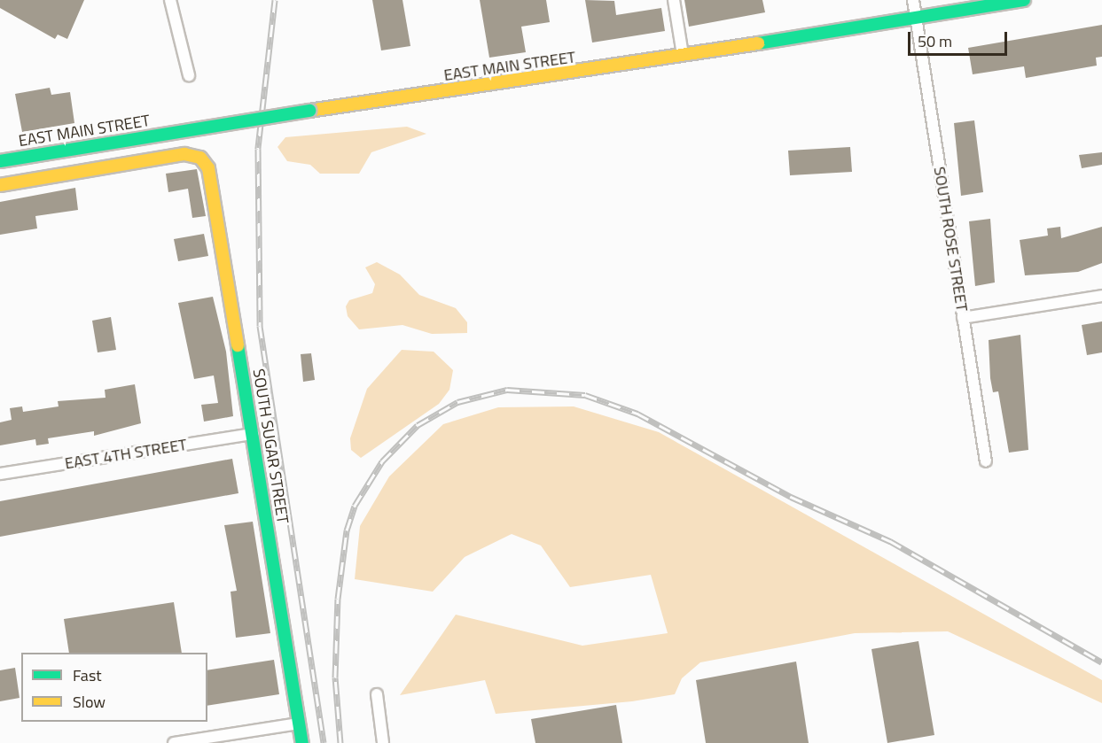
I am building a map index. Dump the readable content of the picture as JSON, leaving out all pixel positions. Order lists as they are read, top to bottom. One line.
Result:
{"streets":{"main road":["EAST MAIN STREET","SOUTH SUGAR STREET"],"street":["SOUTH ROSE STREET","EAST 4TH STREET"]},"crossings":[["EAST MAIN STREET","SOUTH ROSE STREET"],["SOUTH SUGAR STREET","EAST 4TH STREET"]],"legend":["Fast","Slow"],"scale_bar":"50 m"}
